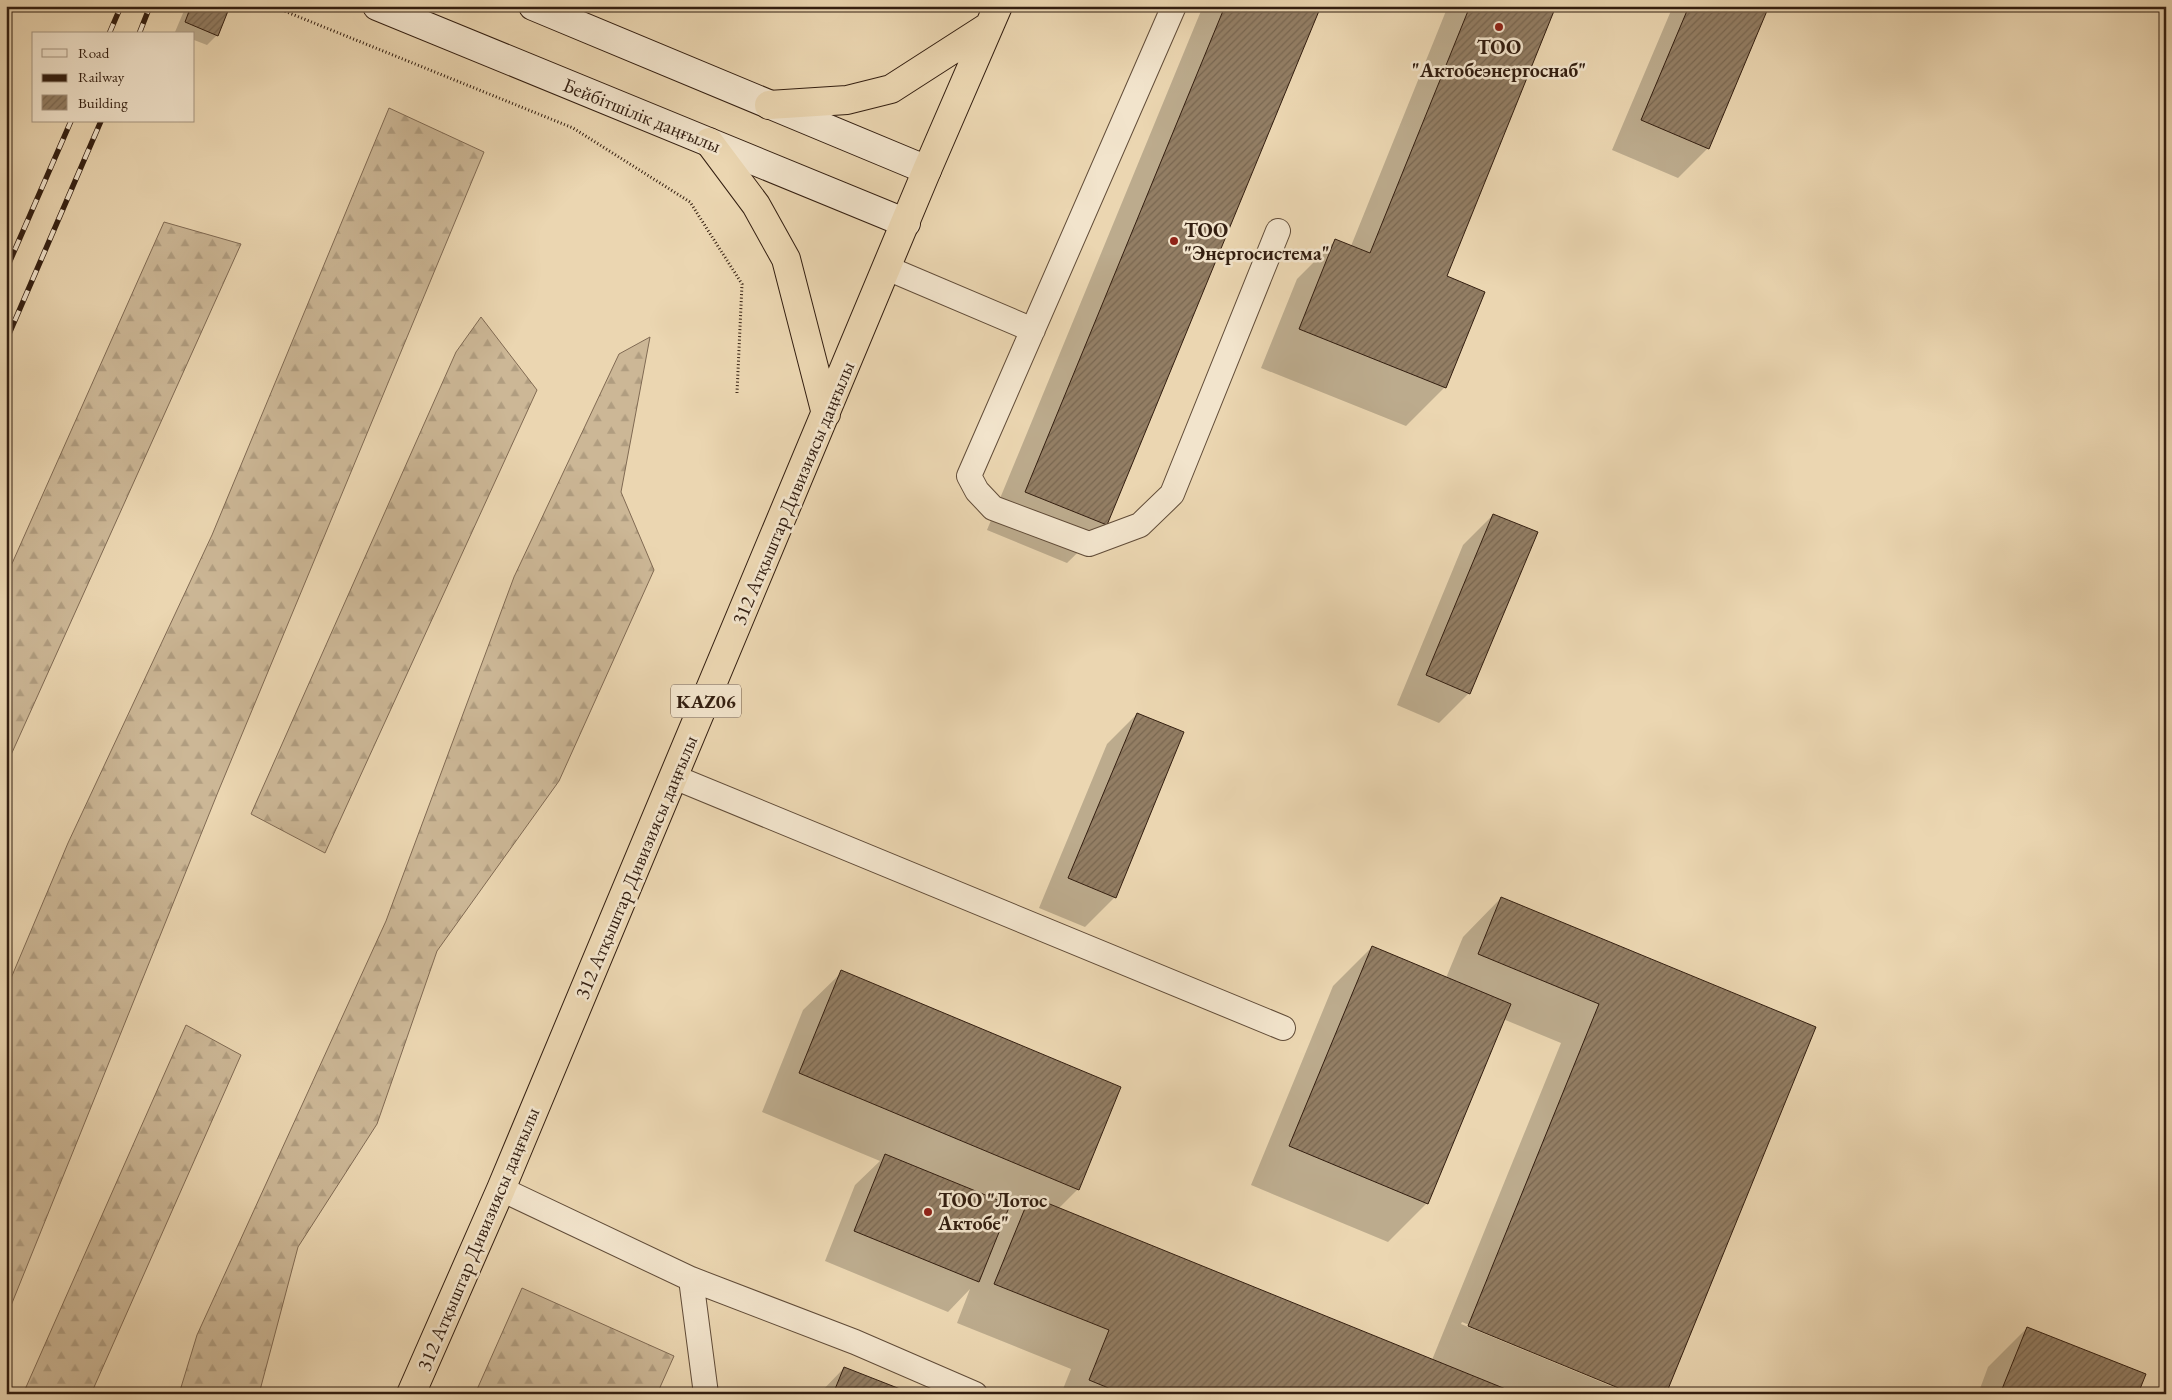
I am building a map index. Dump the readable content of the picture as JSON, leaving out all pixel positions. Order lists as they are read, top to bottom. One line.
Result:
{"streets":{"highway":["312 Атқыштар Дивизиясы даңғылы","KАZ06"],"main road":["Бейбітшілік даңғылы"]},"crossings":[["Бейбітшілік даңғылы","312 Атқыштар Дивизиясы даңғылы"]],"places":["ТОО \"Актобеэнергоснаб\"","ТОО \"Энергосистема\"","ТОО \"Лотос Актобе\""],"legend":["Road","Railway","Building"]}
